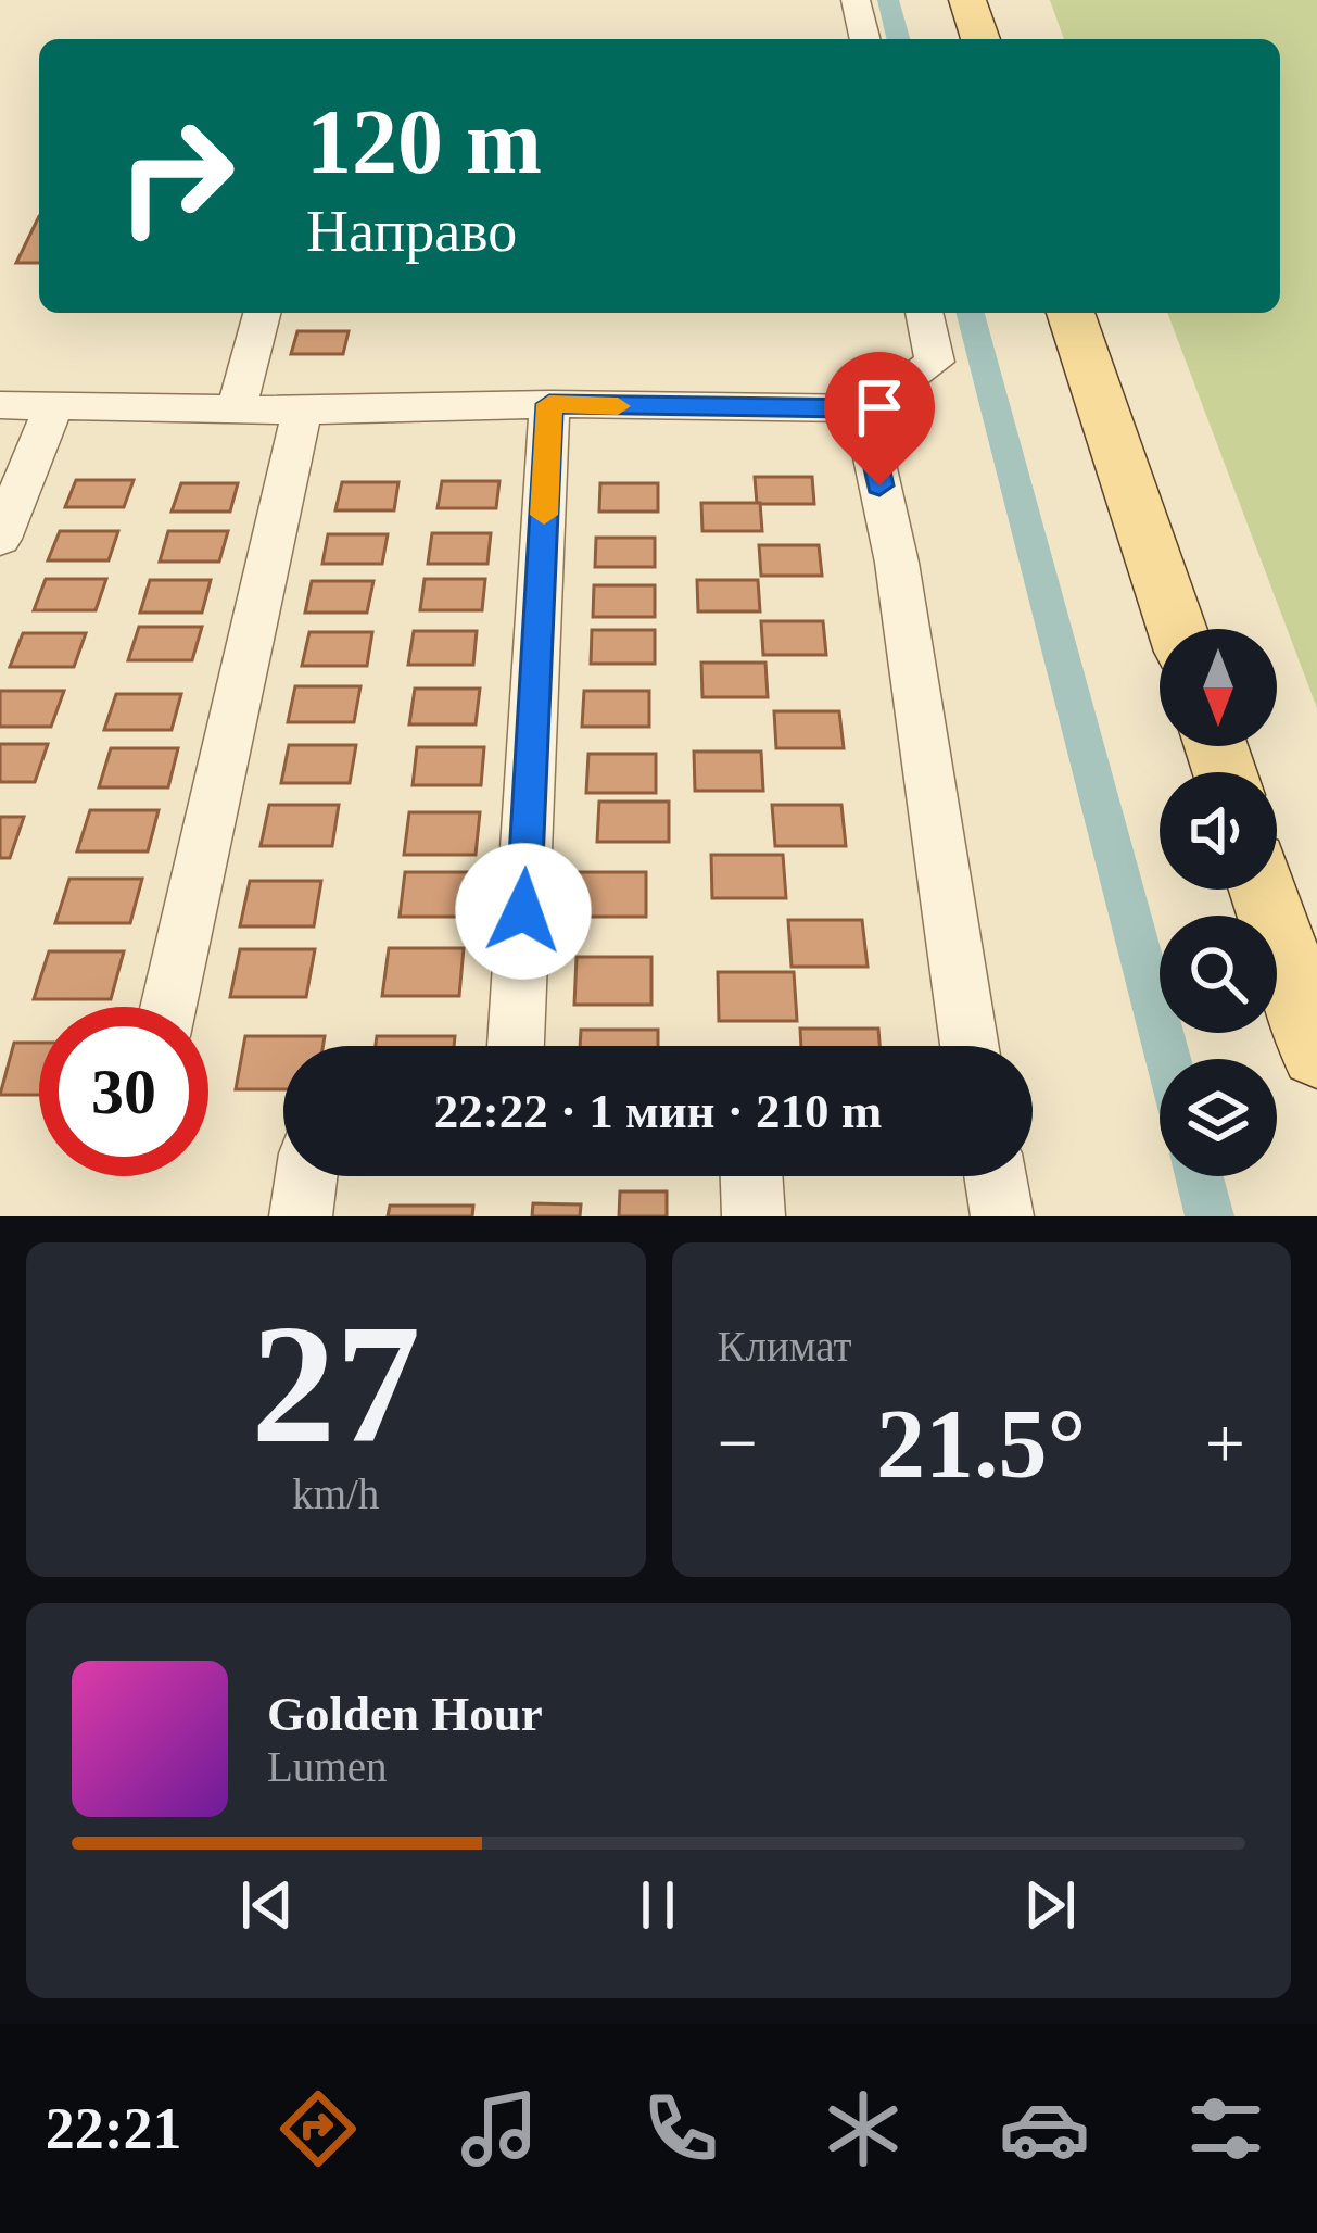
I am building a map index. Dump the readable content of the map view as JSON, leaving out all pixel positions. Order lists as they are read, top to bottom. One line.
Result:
{"north":"bottom","page":{"turn":["120 m","Направо"],"limit":"30","trip":"22:22 · 1 мин · 210 m","tile":[["27","km/h"],"Климат"],"heat":["−","21.5°","+"],"song":["Golden Hour","Lumen"],"tabs":"22:21"}}
